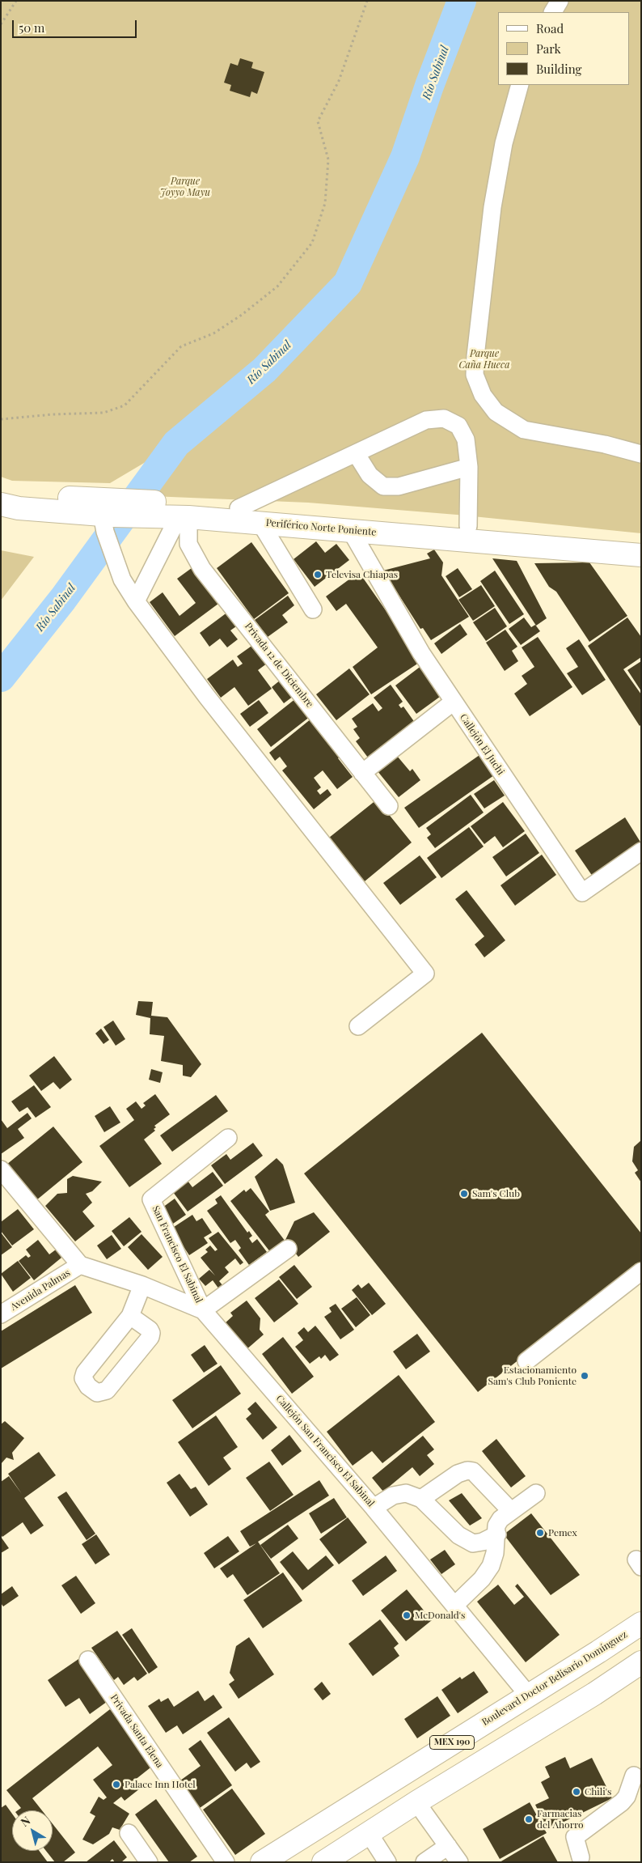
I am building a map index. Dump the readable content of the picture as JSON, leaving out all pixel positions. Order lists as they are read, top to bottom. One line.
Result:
{"streets":{"main road":["Periférico Norte Poniente","Boulevard Doctor Belisario Domínguez","MEX 190"],"street":["Privada 12 de Diciembre","Callejón El Juchi","San Francisco El Sabinal","Avenida Palmas","Callejón San Francisco El Sabinal","Privada Santa Elena"]},"crossings":[["Periférico Norte Poniente","Privada 12 de Diciembre"],["Periférico Norte Poniente","Callejón El Juchi"],["San Francisco El Sabinal","Callejón San Francisco El Sabinal"],["Avenida Palmas","Callejón San Francisco El Sabinal"],["Callejón San Francisco El Sabinal","Boulevard Doctor Belisario Domínguez"]],"water":["Río Sabinal"],"parks":["Parque Joyyo Mayu","Parque Caña Hueca"],"places":["Televisa Chiapas","Sam's Club","Estacionamiento Sam's Club Poniente","Pemex","McDonald's","Palace Inn Hotel","Chili's","Farmacias del Ahorro"],"legend":["Road","Park","Building"],"scale_bar":"50 m","north":"top left"}
